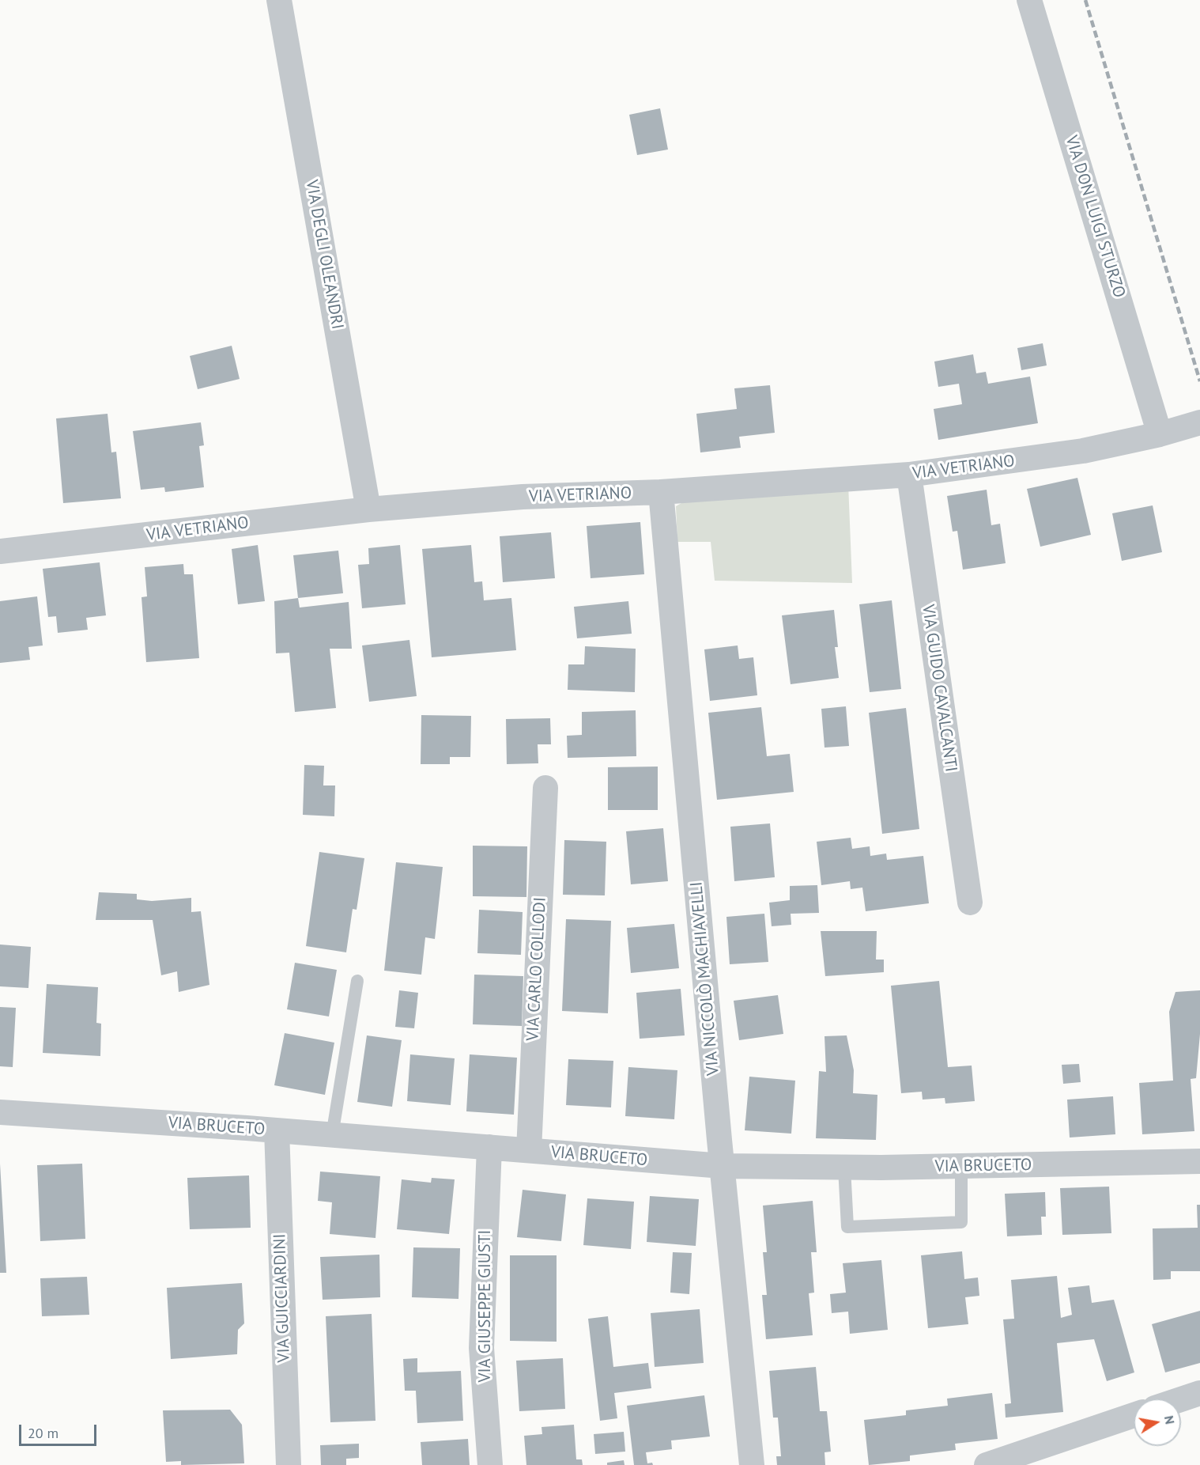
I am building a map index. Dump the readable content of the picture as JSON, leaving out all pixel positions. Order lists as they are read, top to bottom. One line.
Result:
{"streets":{"street":["VIA DON LUIGI STURZO","VIA DEGLI OLEANDRI","VIA VETRIANO","VIA GUIDO CAVALCANTI","VIA CARLO COLLODI","VIA NICCOLÒ MACHIAVELLI","VIA BRUCETO","VIA GUICCIARDINI","VIA GIUSEPPE GIUSTI"]},"crossings":[["VIA DON LUIGI STURZO","VIA VETRIANO"],["VIA DEGLI OLEANDRI","VIA VETRIANO"],["VIA VETRIANO","VIA GUIDO CAVALCANTI"],["VIA VETRIANO","VIA NICCOLÒ MACHIAVELLI"],["VIA CARLO COLLODI","VIA BRUCETO"],["VIA NICCOLÒ MACHIAVELLI","VIA BRUCETO"],["VIA BRUCETO","VIA GUICCIARDINI"],["VIA BRUCETO","VIA GIUSEPPE GIUSTI"]],"scale_bar":"20 m","north":"right"}
